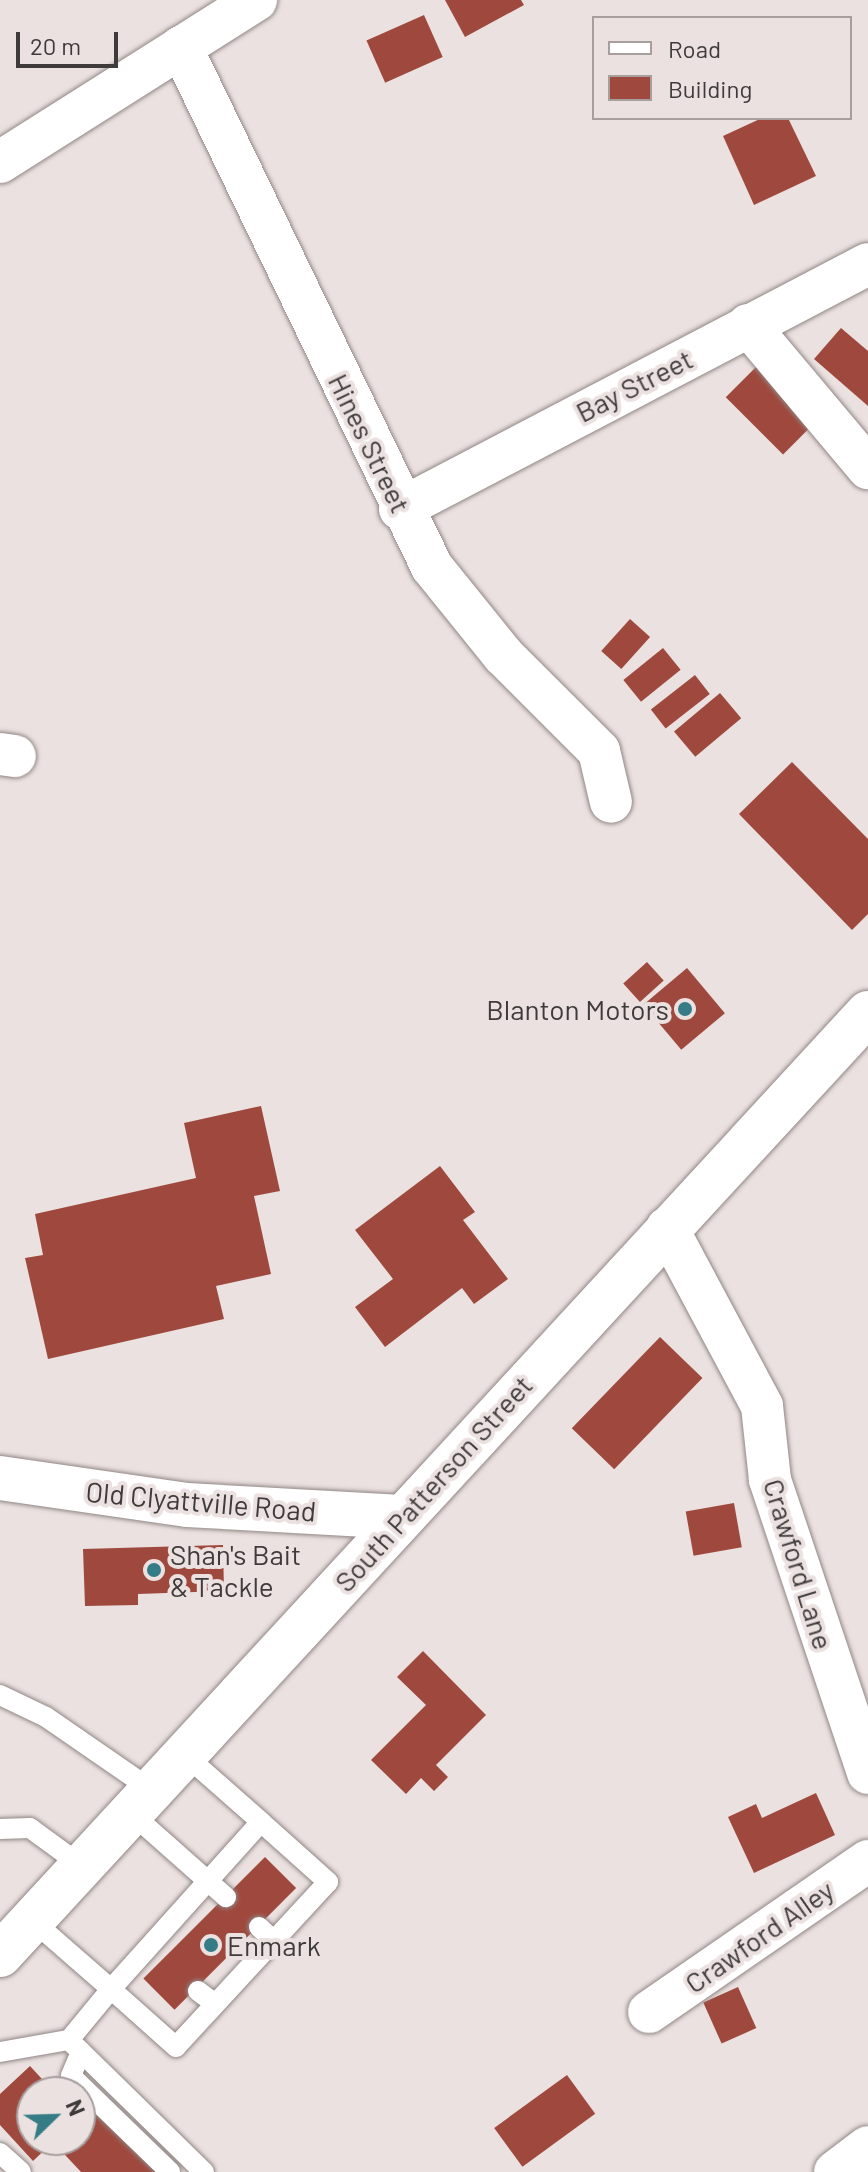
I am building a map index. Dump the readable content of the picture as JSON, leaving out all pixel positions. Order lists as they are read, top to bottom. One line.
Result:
{"streets":{"main road":["South Patterson Street","Old Clyattville Road"],"street":["Bay Street","Hines Street","Crawford Lane","Crawford Alley"]},"crossings":[["Bay Street","Hines Street"],["South Patterson Street","Old Clyattville Road"],["South Patterson Street","Crawford Lane"]],"places":["Blanton Motors","Shan's Bait & Tackle","Enmark"],"legend":["Road","Building"],"scale_bar":"20 m","north":"top right"}
